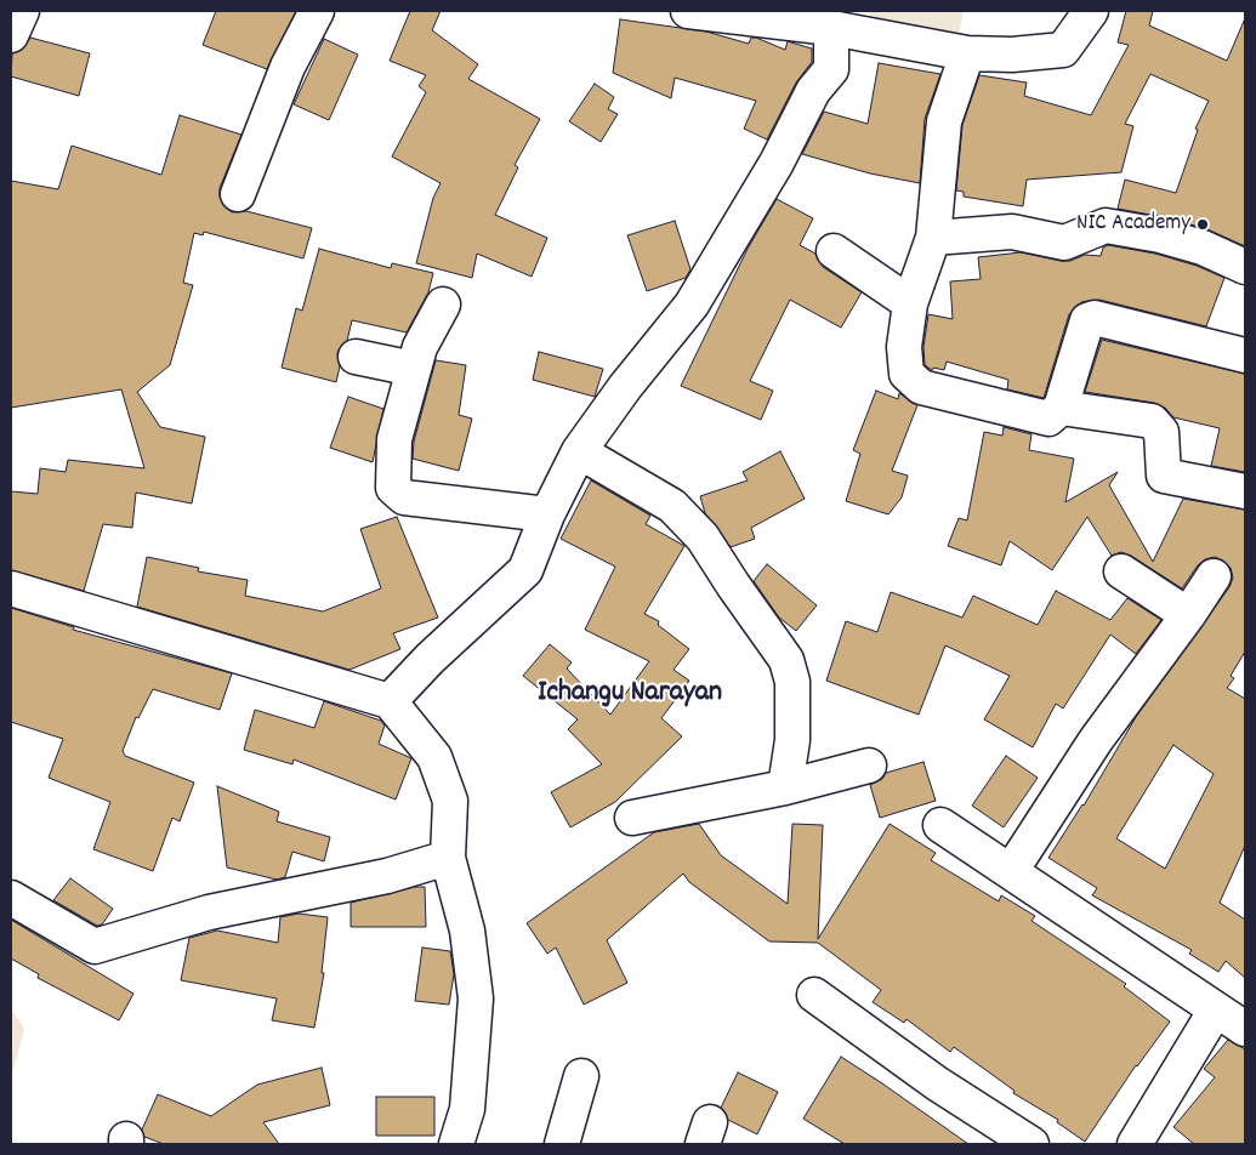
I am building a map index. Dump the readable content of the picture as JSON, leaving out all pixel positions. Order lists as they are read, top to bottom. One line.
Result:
{"districts":["Ichangu Narayan"],"places":["NIC Academy"]}
